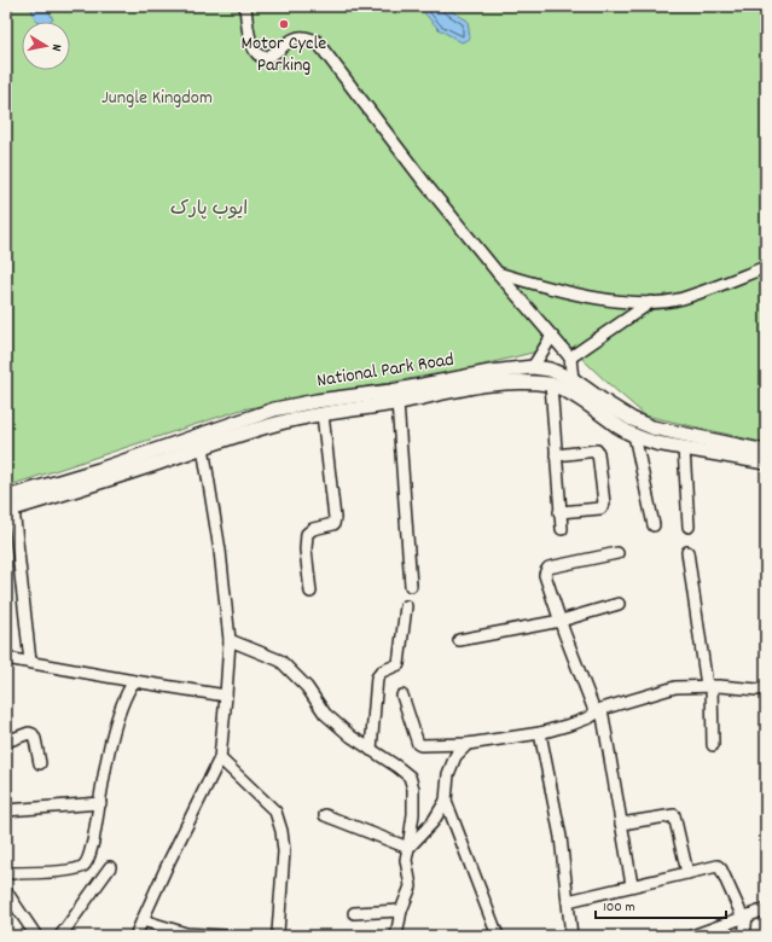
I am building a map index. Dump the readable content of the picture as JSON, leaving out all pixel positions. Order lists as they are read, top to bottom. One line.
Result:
{"streets":{"main road":["National Park Road"]},"parks":["Jungle Kingdom","ایوب پارک"],"places":["Motor Cycle Parking"],"scale_bar":"100 m","north":"right"}
